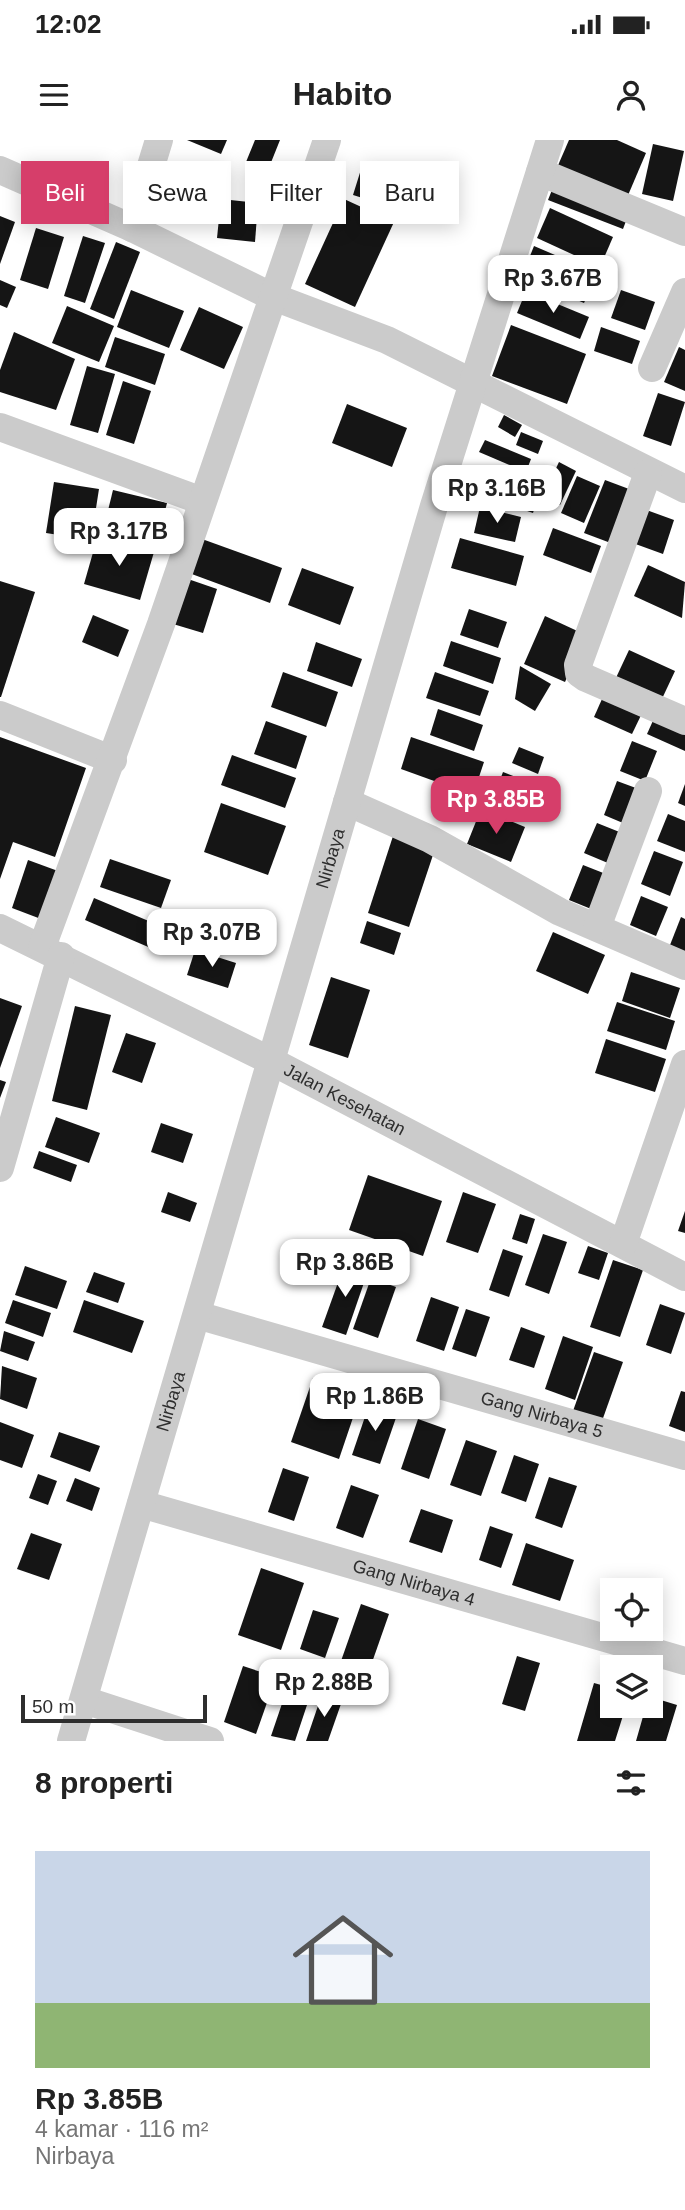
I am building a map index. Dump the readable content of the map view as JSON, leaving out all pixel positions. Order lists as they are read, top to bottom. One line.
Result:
{"streets":{"street":["Nirbaya","Jalan Kesehatan","Gang Nirbaya 5","Gang Nirbaya 4"]},"crossings":[["Nirbaya","Jalan Kesehatan"],["Nirbaya","Gang Nirbaya 5"],["Nirbaya","Gang Nirbaya 4"]],"scale_bar":"50 m","page":{"status":"12:02","header":"Habito","chip":["Beli","Sewa","Filter","Baru"],"price":["Rp 3.67B","Rp 3.16B","Rp 3.17B","Rp 3.85B","Rp 3.07B","Rp 3.86B","Rp 1.86B","Rp 2.88B"],"scale":"50 m","heading":"8 properti","list":[{"name":"Rp 3.85B","note":"4 kamar · 116 m² · Nirbaya"}]}}
